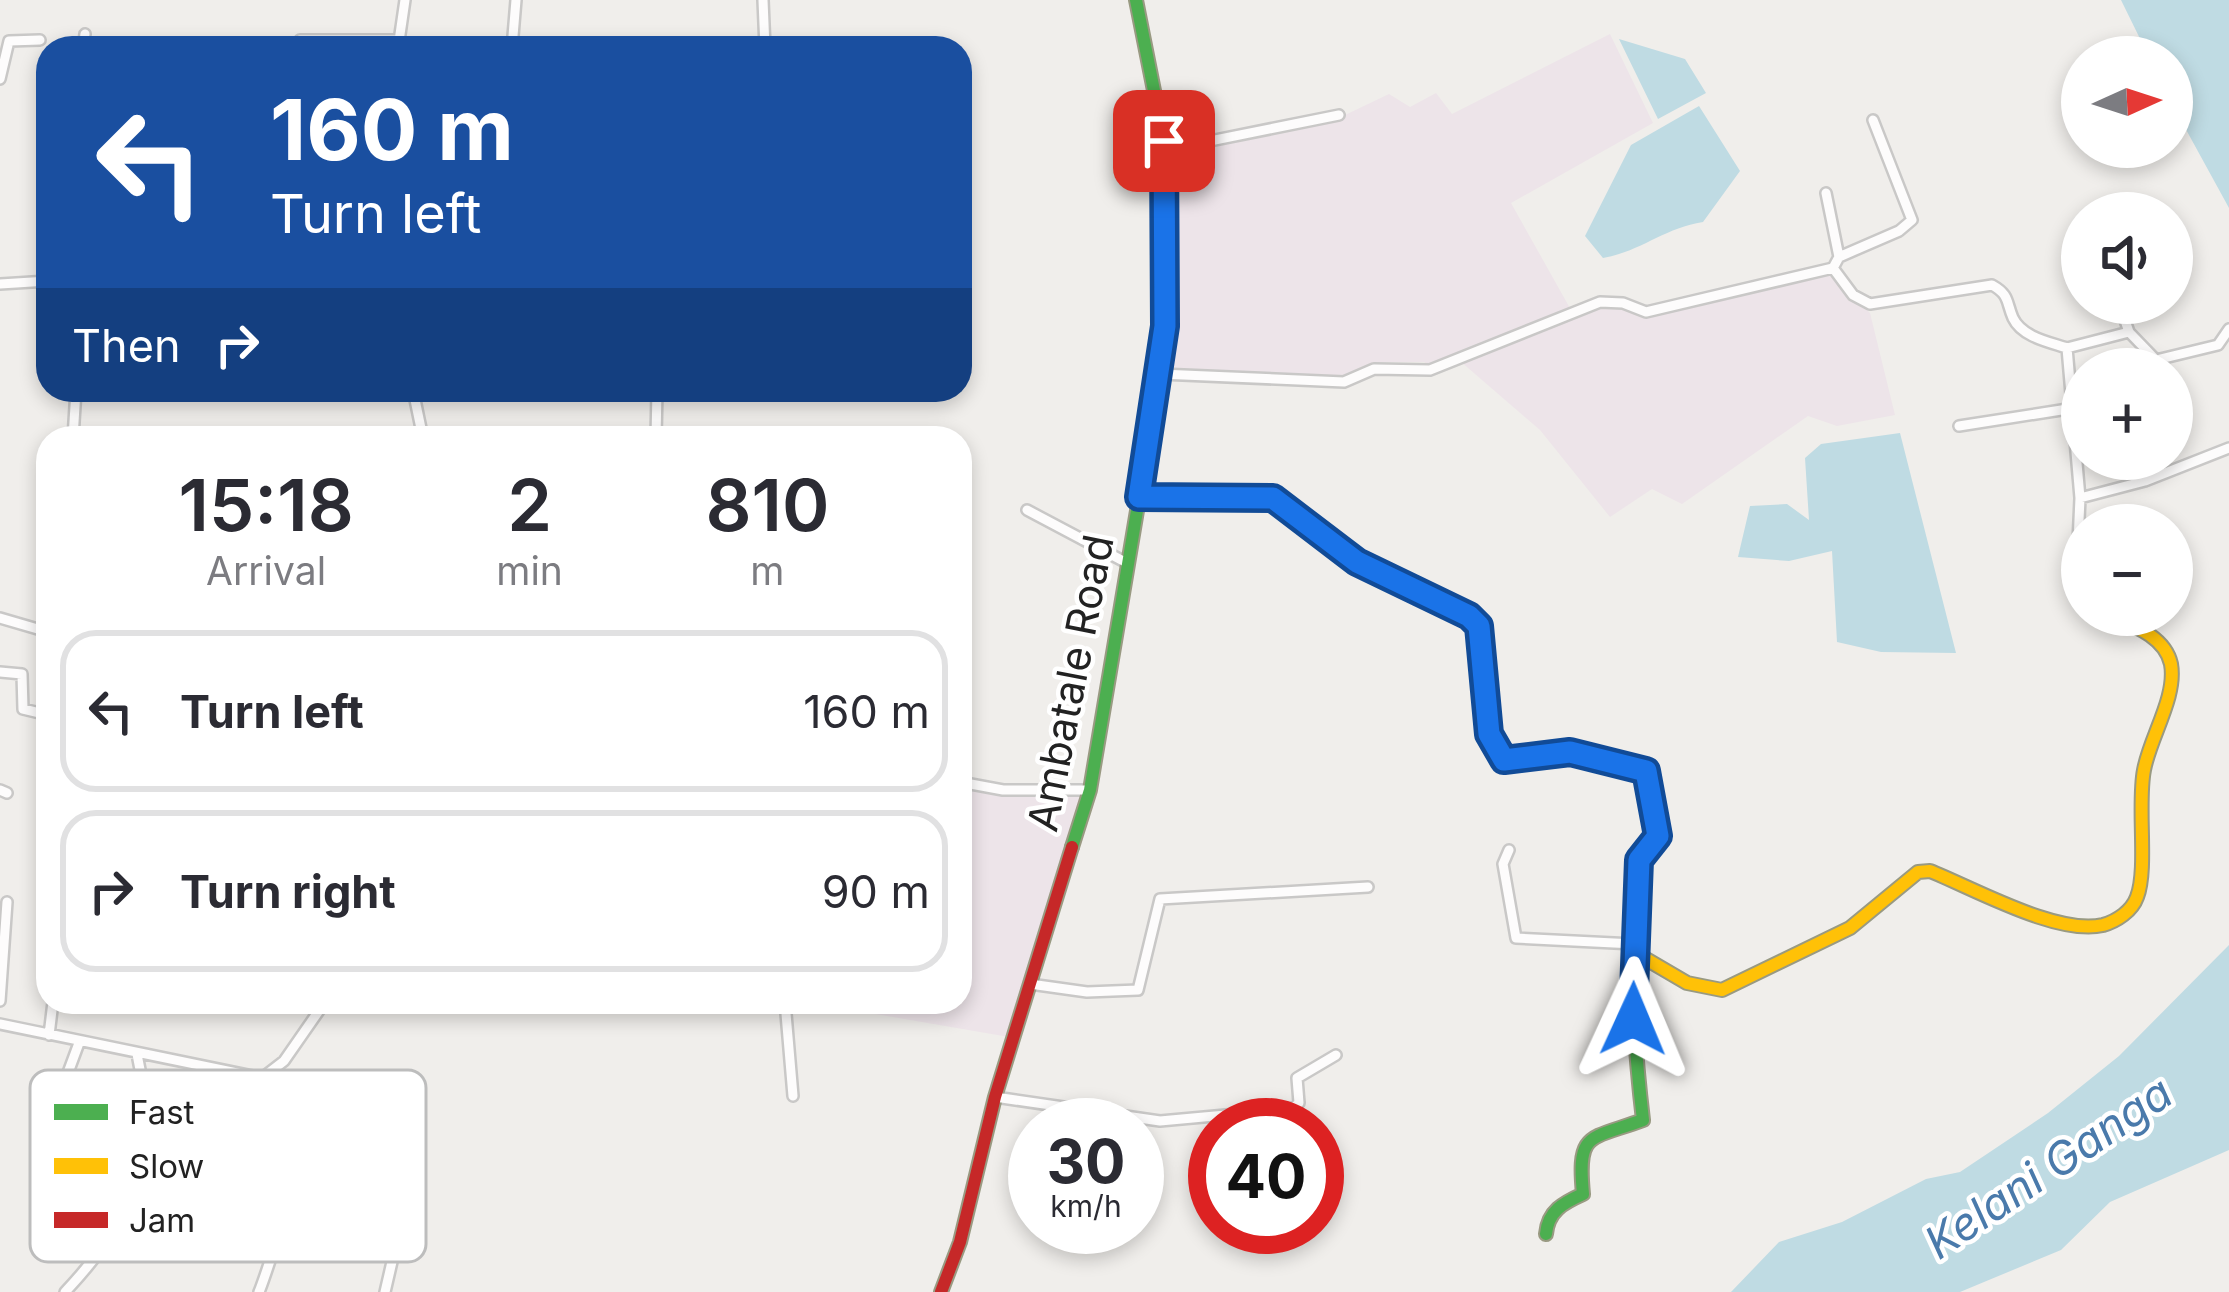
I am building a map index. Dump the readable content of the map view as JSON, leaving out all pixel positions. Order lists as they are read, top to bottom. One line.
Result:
{"streets":{"street":["Ambatale Road"]},"water":["Kelani Ganga"],"legend":["Fast","Slow","Jam"],"north":"right","page":{"map_buttons":["+","−"],"turn":["160 m","Turn left"],"then":"Then","eta":["15:18","Arrival","2","min","810","m"],"list":[{"name":"Turn left","value":"160 m"},{"name":"Turn right","value":"90 m"}],"speed":"30 km/h","limit":"40"}}
